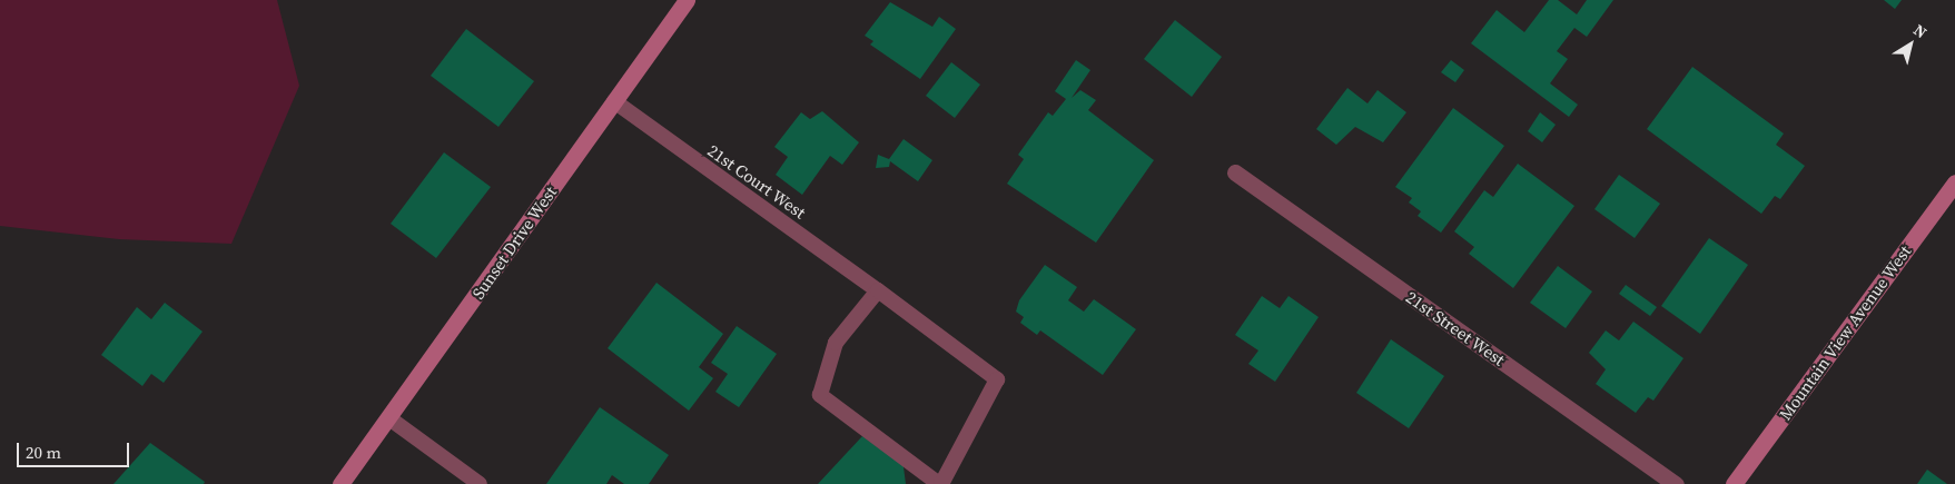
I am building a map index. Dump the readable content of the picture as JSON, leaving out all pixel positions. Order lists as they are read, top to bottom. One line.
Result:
{"streets":{"street":["Sunset Drive West","21st Street West","Mountain View Avenue West"],"lane":["21st Court West"]},"crossings":[["21st Court West","Sunset Drive West"]],"scale_bar":"20 m","north":"top right"}
